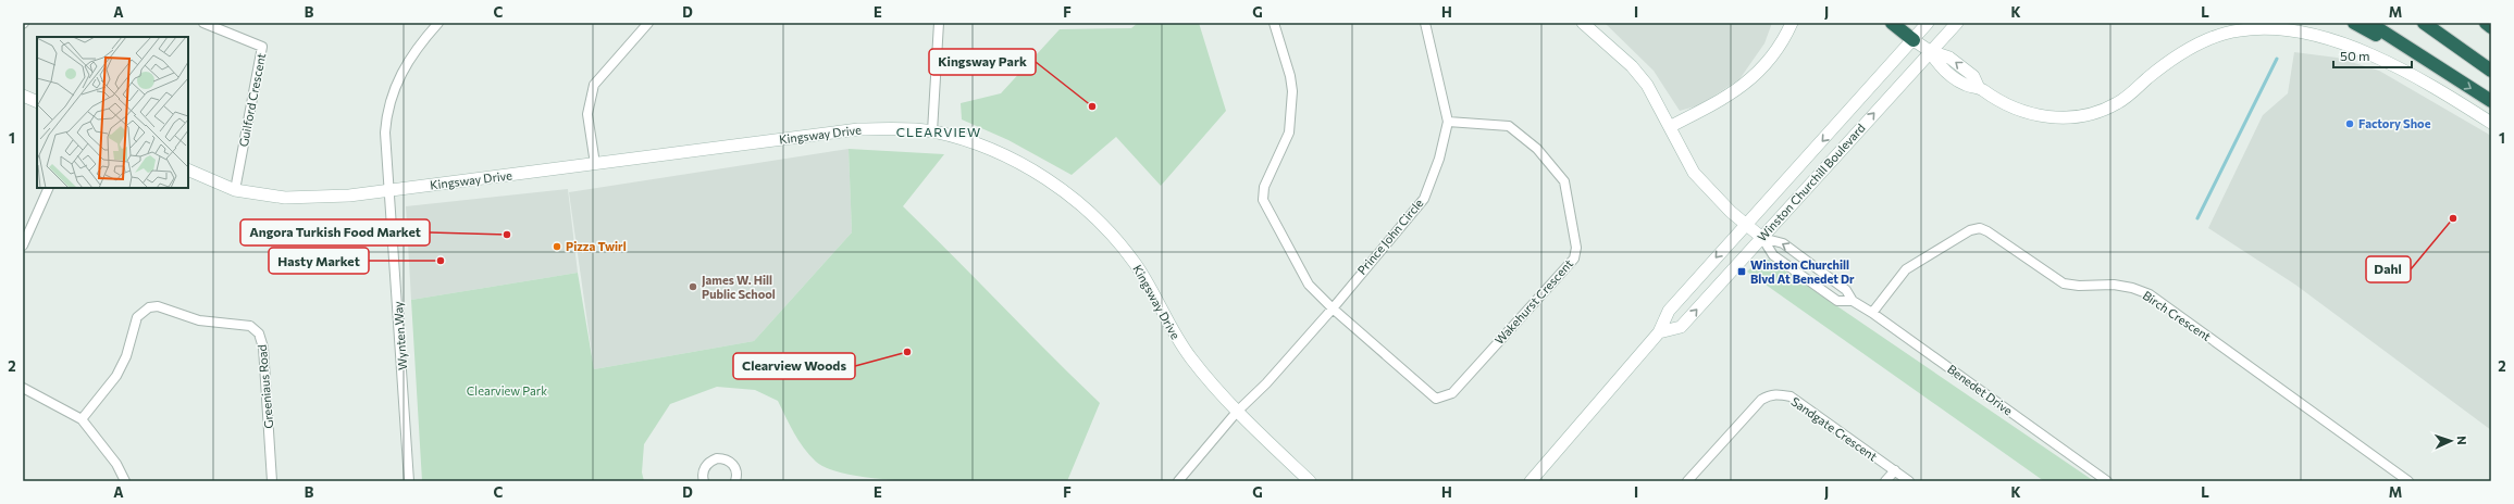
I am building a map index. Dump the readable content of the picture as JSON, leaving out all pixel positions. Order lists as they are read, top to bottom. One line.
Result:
{"streets":{"street":["Guilford Crescent","Kingsway Drive","Winston Churchill Boulevard","Prince John Circle","Wakehurst Crescent","Birch Crescent","Wynten Way","Greeniaus Road","Benedet Drive","Sandgate Crescent"]},"crossings":[["Guilford Crescent","Kingsway Drive"],["Kingsway Drive","Prince John Circle"],["Kingsway Drive","Wynten Way"],["Winston Churchill Boulevard","Benedet Drive"],["Prince John Circle","Wakehurst Crescent"],["Birch Crescent","Benedet Drive"]],"districts":["CLEARVIEW"],"parks":["Clearview Park"],"places":{"other":["Kingsway Park","Factory Shoe","Dahl","Angora Turkish Food Market","Pizza Twirl","Hasty Market","James W. Hill Public School","Clearview Woods"],"transit":["Winston Churchill Blvd At Benedet Dr"]},"scale_bar":"50 m","north":"right","grid":{"columns":["A","B","C","D","E","F","G","H","I","J","K","L","M"],"rows":["1","2"]}}
